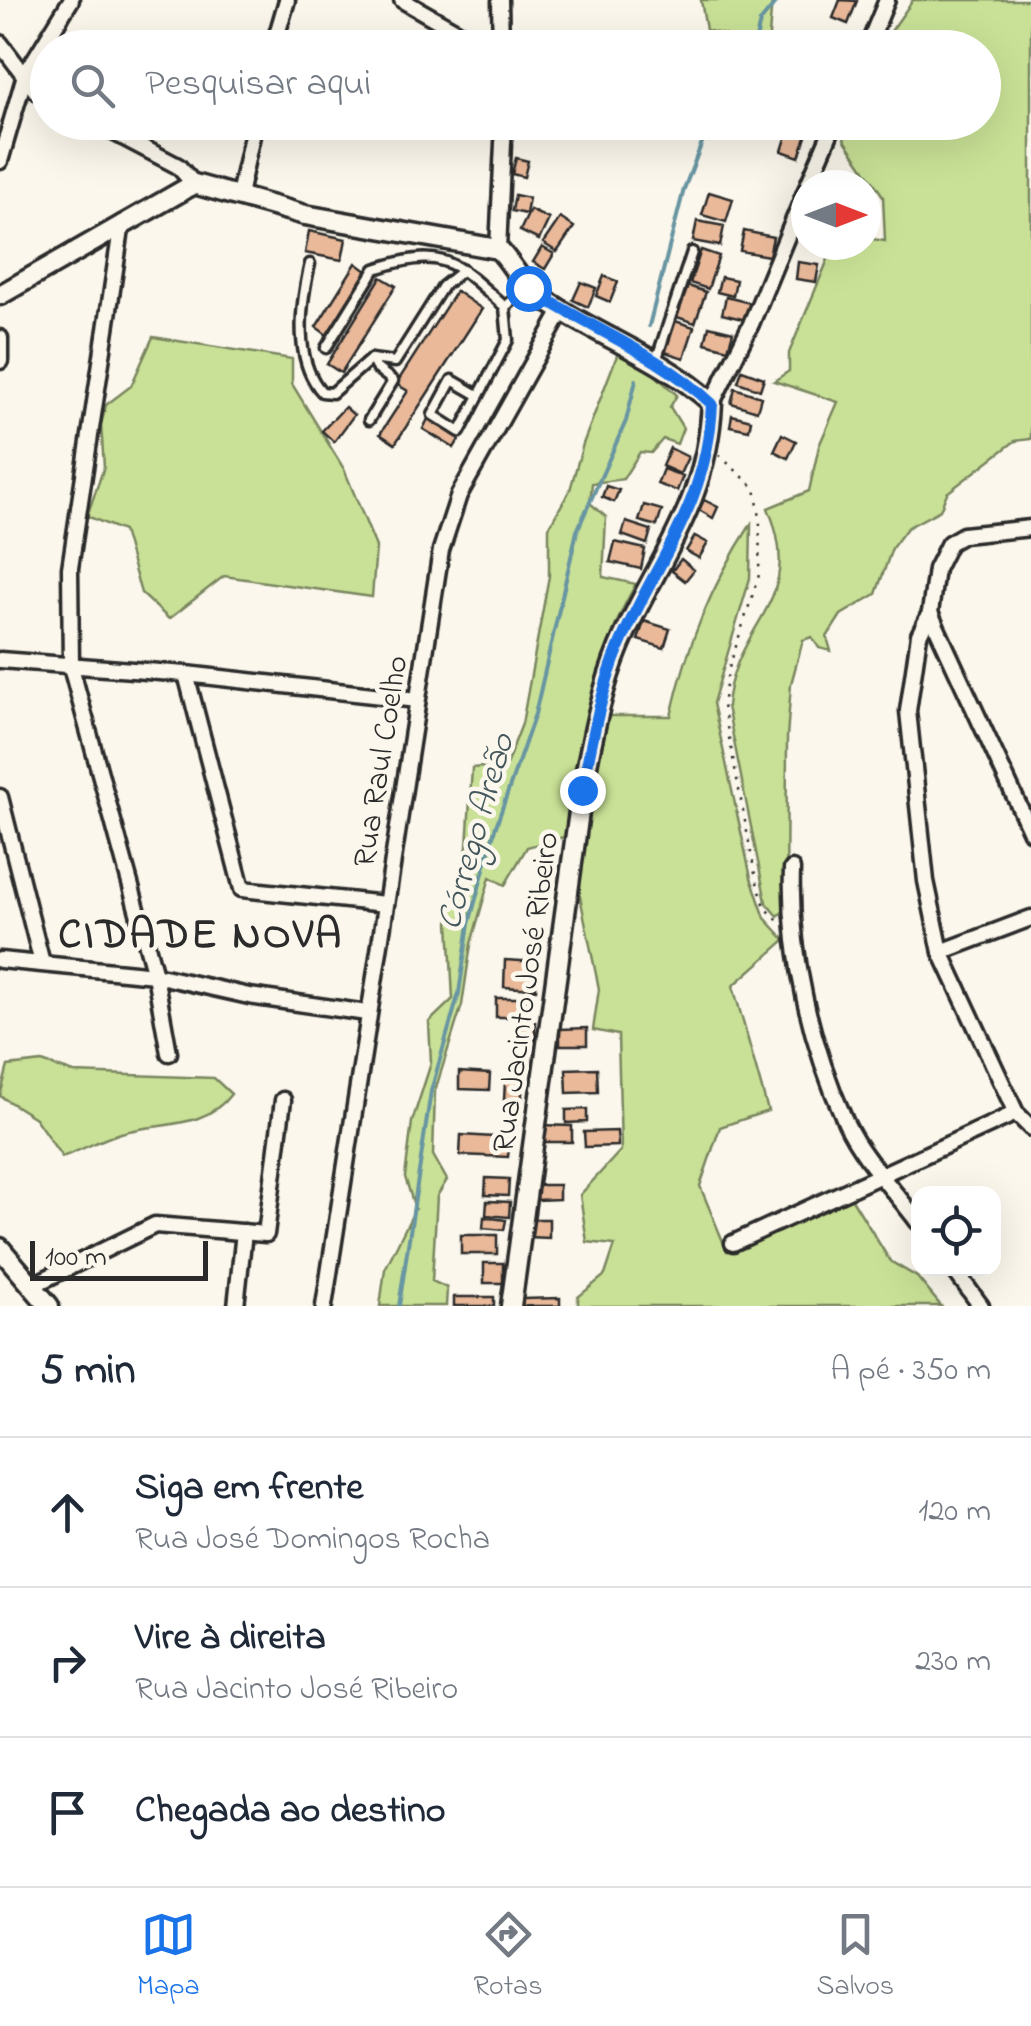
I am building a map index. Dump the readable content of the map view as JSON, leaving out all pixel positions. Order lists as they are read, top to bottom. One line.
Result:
{"streets":{"street":["Rua Raul Coelho","Rua Jacinto José Ribeiro"]},"districts":["CIDADE NOVA"],"water":["Córrego Areão"],"scale_bar":"100 m","north":"right","page":{"search":"Pesquisar aqui","scale":"100 m","heading":["5 min","A pé · 350 m"],"list":[["Siga em frente","Rua José Domingos Rocha","120 m"],["Vire à direita","Rua Jacinto José Ribeiro","230 m"],"Chegada ao destino"],"nav":["Mapa","Rotas","Salvos"]}}
